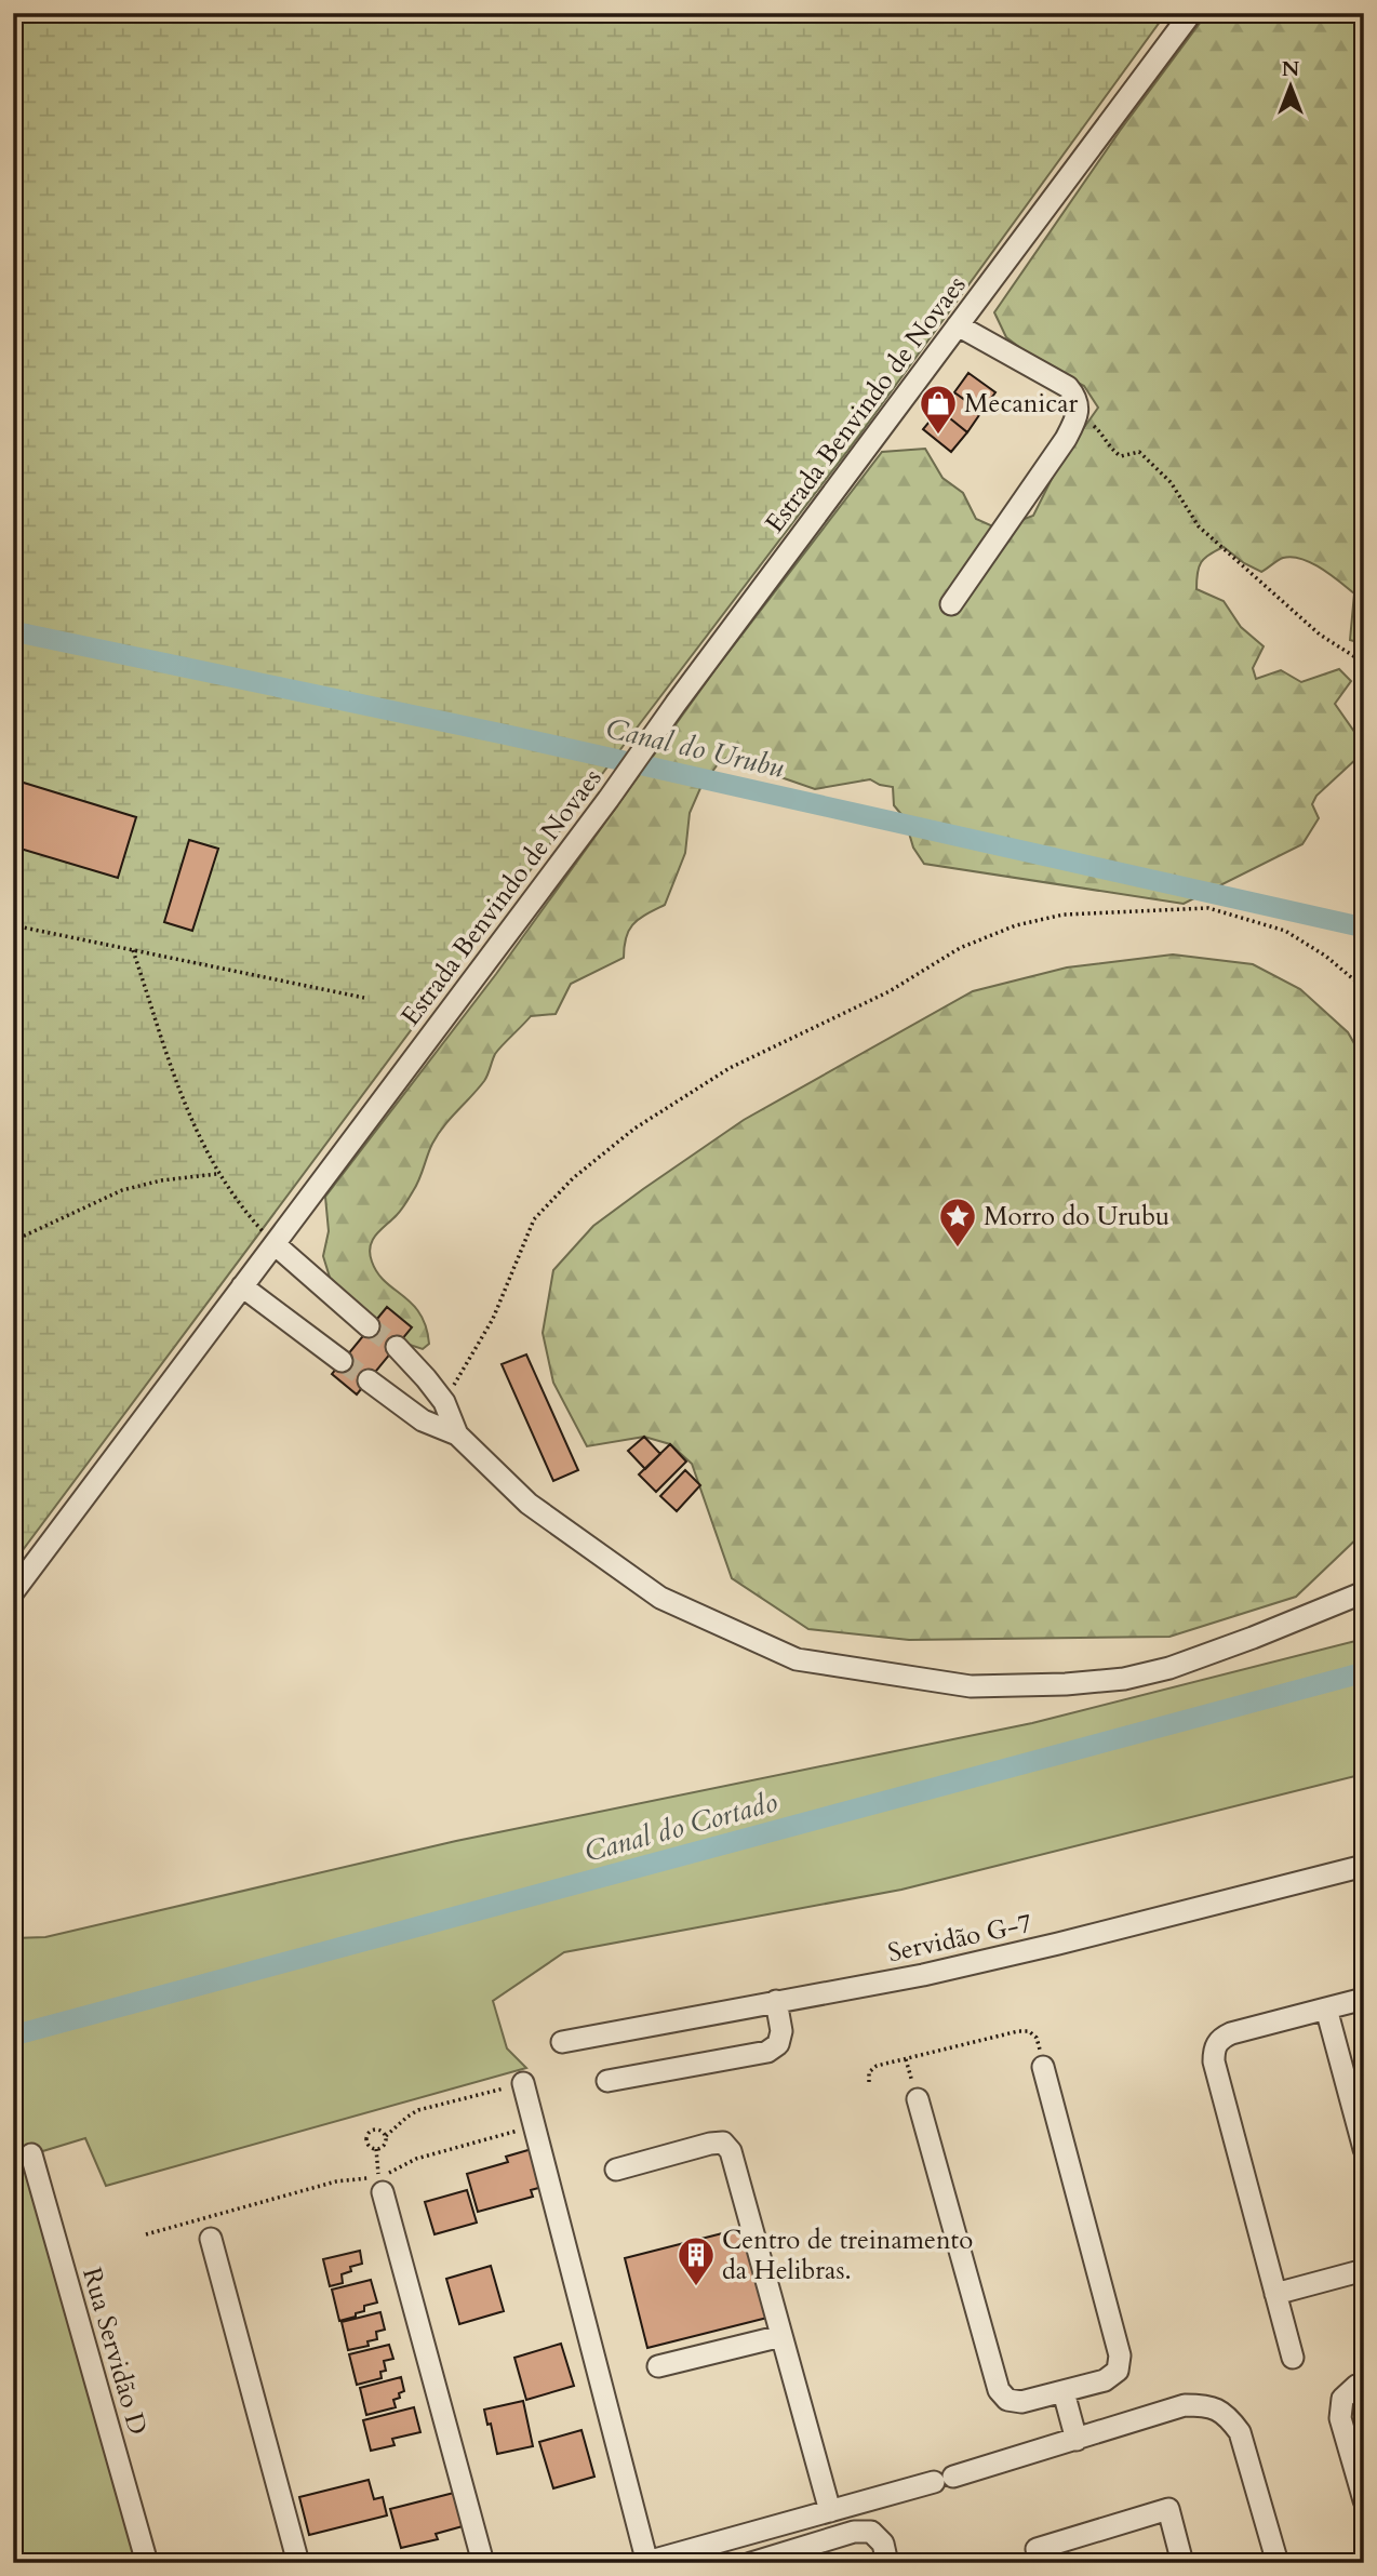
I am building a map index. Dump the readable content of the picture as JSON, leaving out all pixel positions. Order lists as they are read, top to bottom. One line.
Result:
{"streets":{"street":["Estrada Benvindo de Novaes","Servidão G-7","Rua Servidão D"]},"water":["Canal do Urubu","Canal do Cortado"],"places":{"shop":["Mecanicar"],"place":["Morro do Urubu"],"building":["Centro de treinamento da Helibras."]},"north":"top"}
